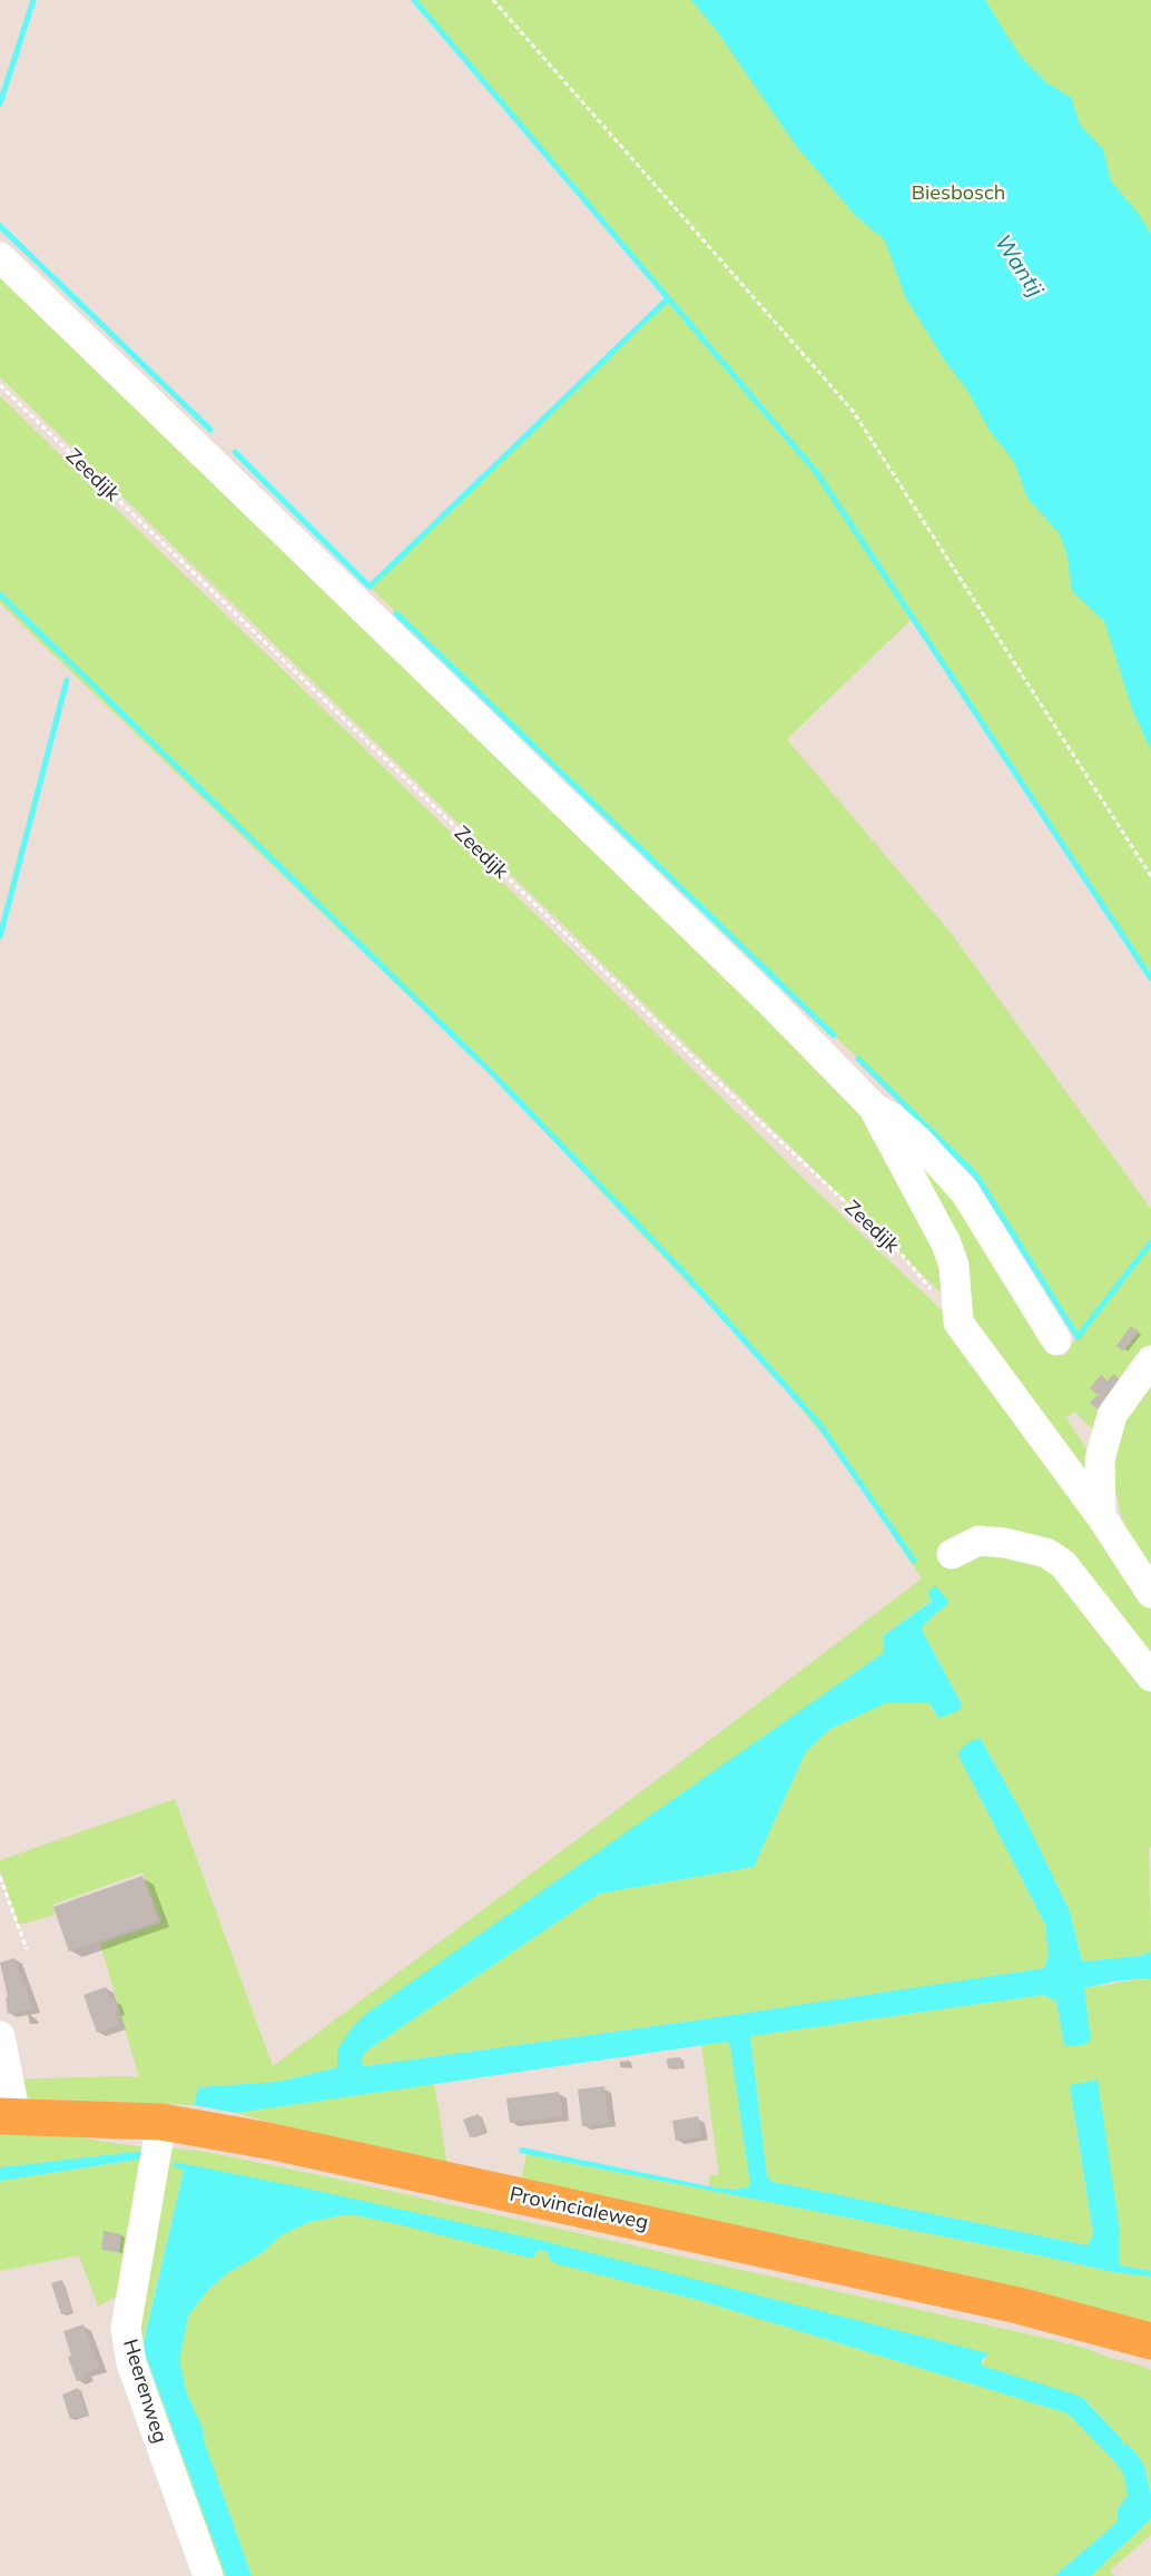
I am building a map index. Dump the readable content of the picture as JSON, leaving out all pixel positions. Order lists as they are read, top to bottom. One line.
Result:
{"streets":{"main road":["Provincialeweg"],"street":["Heerenweg"],"path":["Zeedijk"]},"crossings":[["Provincialeweg","Heerenweg"]],"water":["Wantij"],"parks":["Biesbosch"]}
